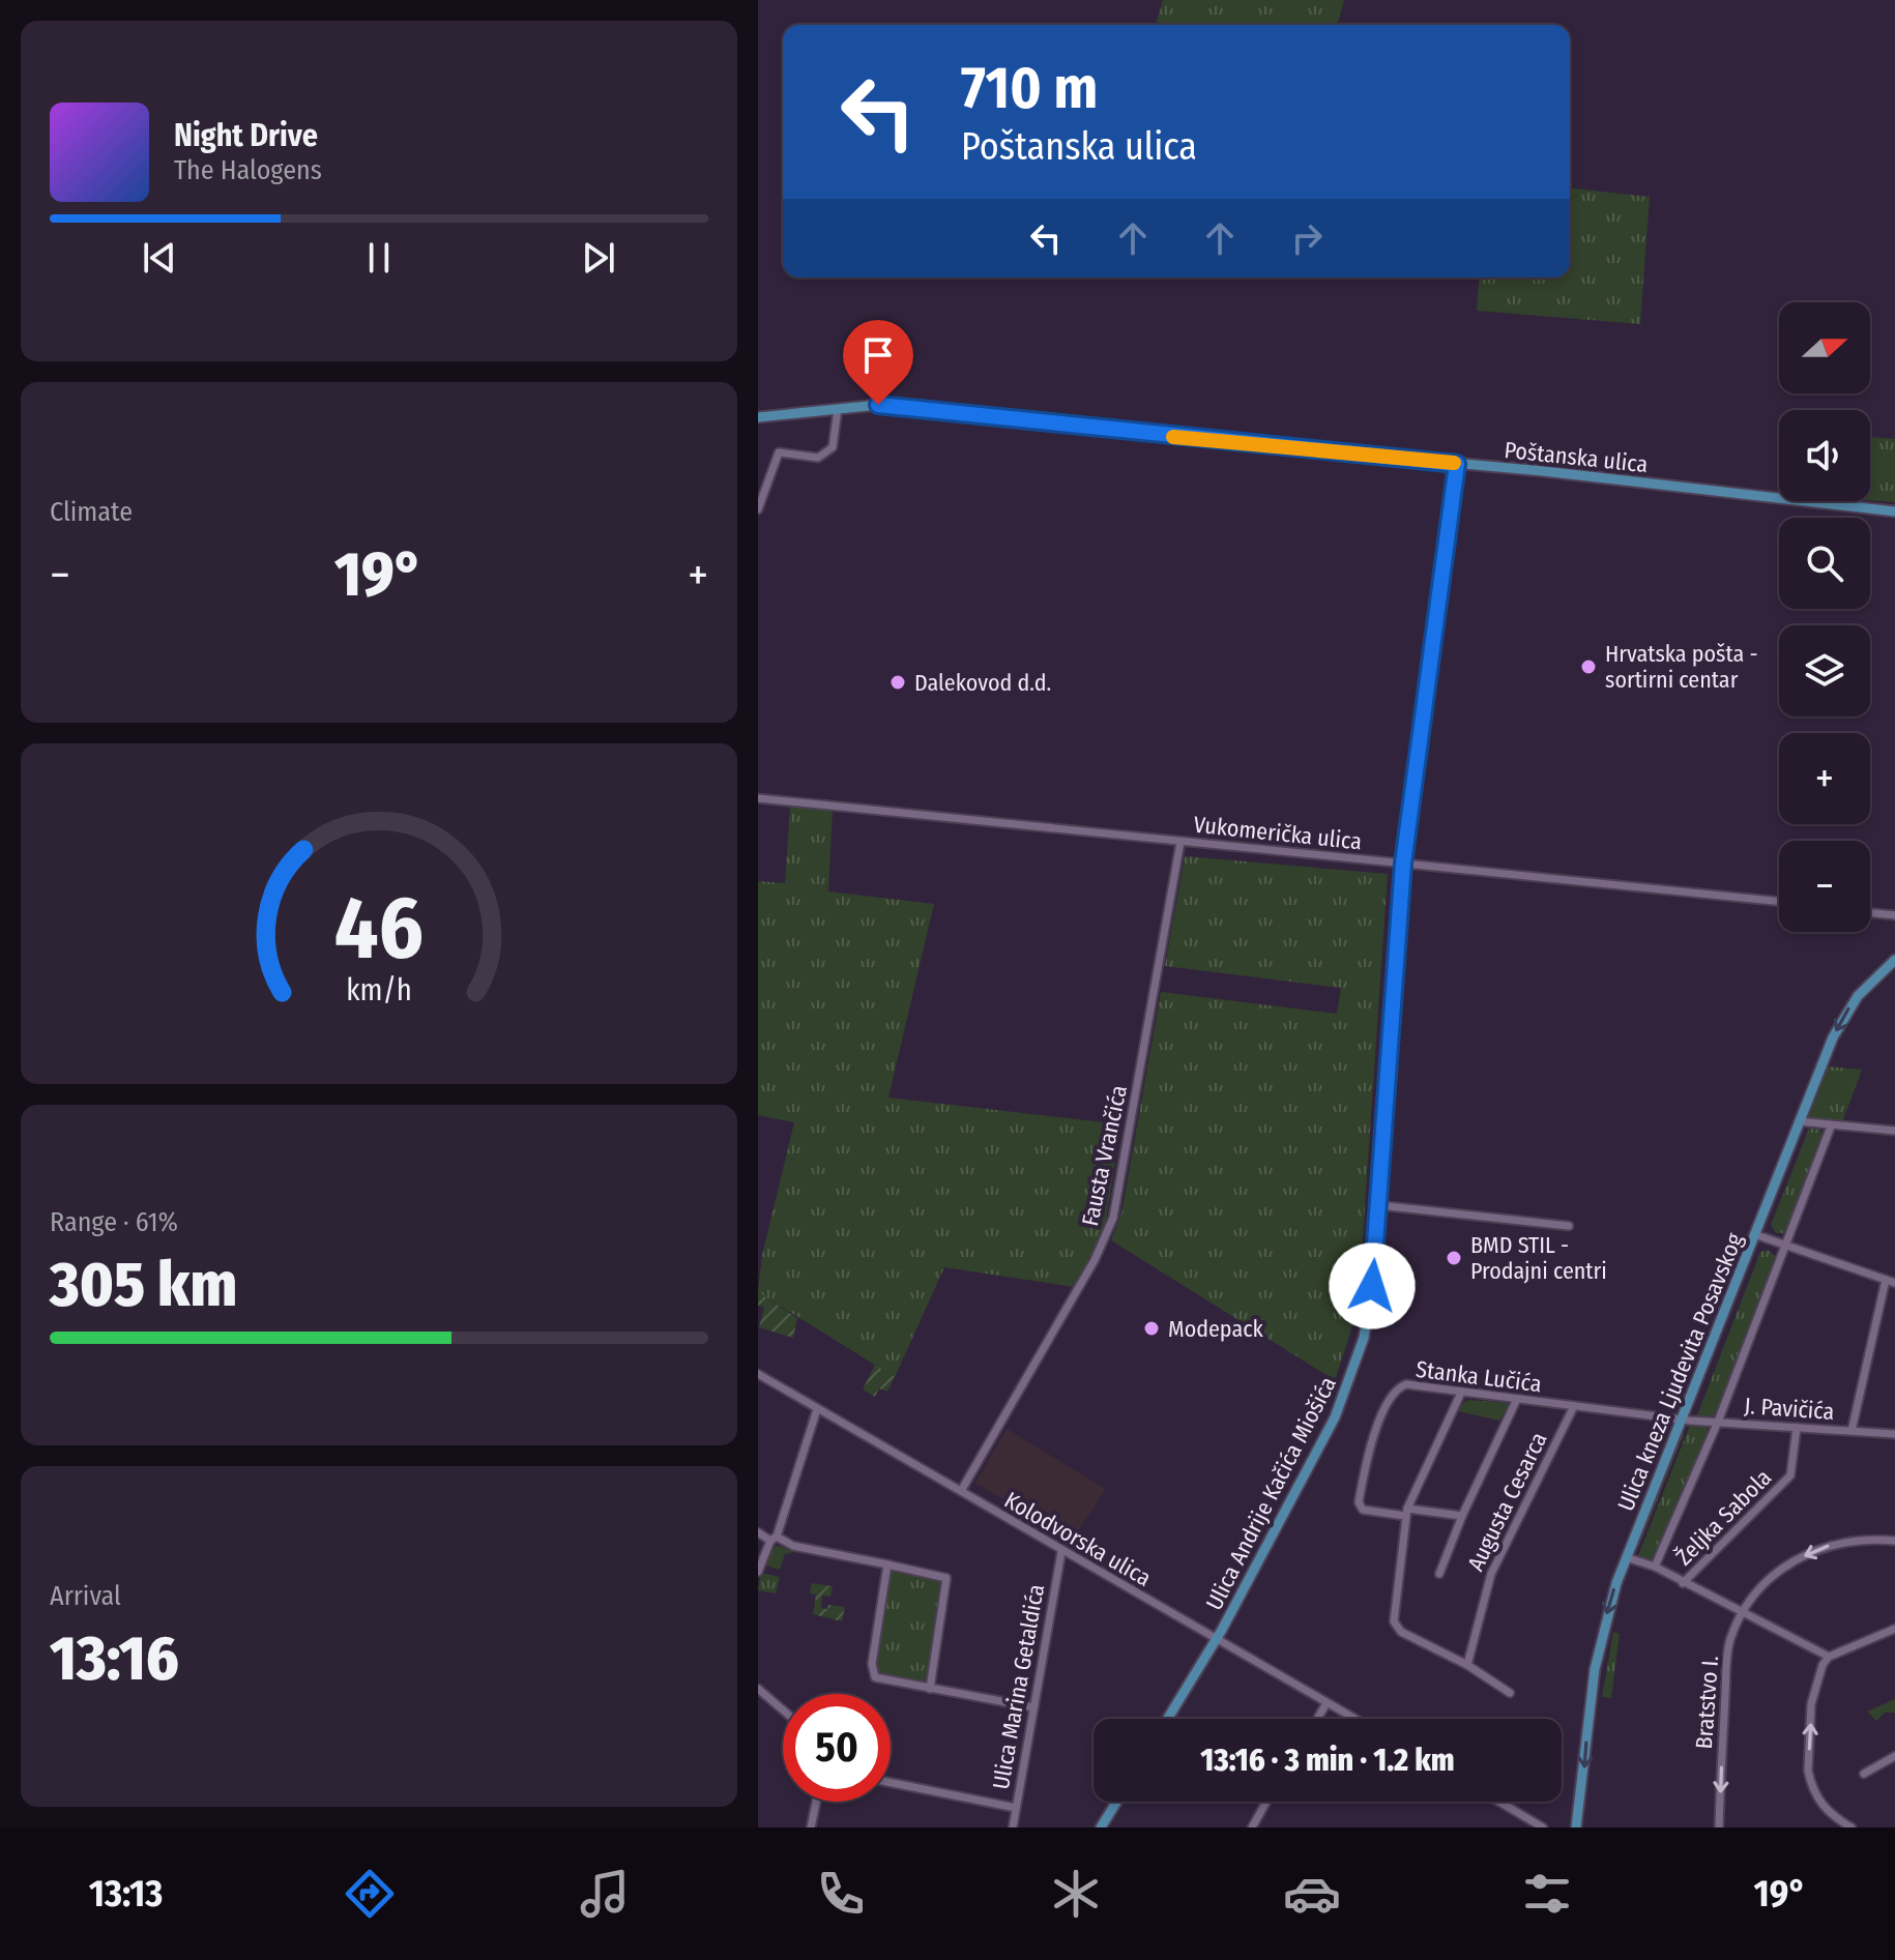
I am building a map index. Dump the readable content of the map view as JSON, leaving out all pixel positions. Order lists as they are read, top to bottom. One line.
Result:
{"streets":{"main road":["Poštanska ulica","Ulica kneza Ljudevita Posavskog","Ulica Andrije Kačića Miošića"],"street":["Vukomerička ulica","Fausta Vrančića","Stanka Lučića","J. Pavičića","Augusta Cesarca","Željka Sabola","Kolodvorska ulica","Ulica Marina Getaldića","Bratstvo I."]},"crossings":[["Poštanska ulica","Ulica Andrije Kačića Miošića"],["Vukomerička ulica","Fausta Vrančića"],["Vukomerička ulica","Ulica Andrije Kačića Miošića"],["Fausta Vrančića","Kolodvorska ulica"],["Ulica kneza Ljudevita Posavskog","Stanka Lučića"],["Ulica kneza Ljudevita Posavskog","J. Pavičića"],["Stanka Lučića","J. Pavičića"],["Stanka Lučića","Augusta Cesarca"],["J. Pavičića","Željka Sabola"],["Ulica Andrije Kačića Miošića","Kolodvorska ulica"],["Kolodvorska ulica","Ulica Marina Getaldića"]],"one_way":["Ulica kneza Ljudevita Posavskog","Bratstvo I."],"places":["Hrvatska pošta - sortirni centar","Dalekovod d.d.","BMD STIL - Prodajni centri","Modepack"],"north":"right","page":{"turn":["710 m","Poštanska ulica"],"song":["Night Drive","The Halogens"],"map_buttons":["+","−"],"tile":["Climate",["Range · 61%","305 km"],["Arrival","13:16"]],"heat":["−","19°","+"],"limit":"50","trip":"13:16 · 3 min · 1.2 km","tabs":["13:13","19°"],"gauge":["46","km/h"]}}
